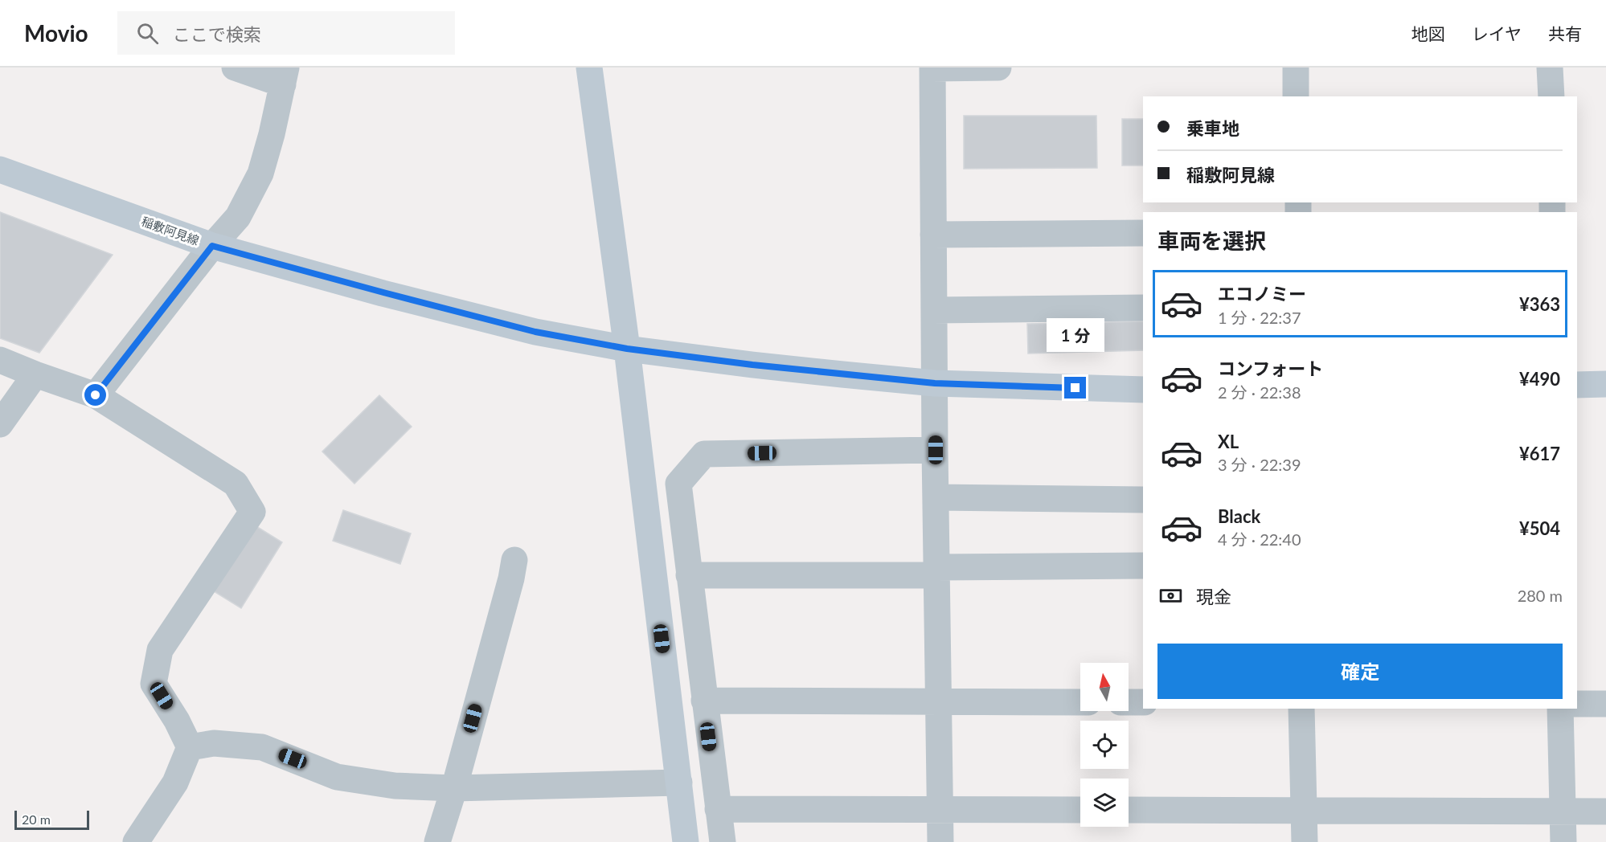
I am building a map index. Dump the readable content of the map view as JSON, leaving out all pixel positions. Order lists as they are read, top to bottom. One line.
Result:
{"streets":{"main road":["稲敷阿見線"]},"scale_bar":"20 m","north":"top","page":{"header":"Movio","search":"ここで検索","nav":["地図","レイヤ","共有"],"banner":["乗車地","稲敷阿見線"],"heading":"車両を選択","list":[{"name":"エコノミー","note":"1 分 · 22:37","value":"¥363"},{"name":"コンフォート","note":"2 分 · 22:38","value":"¥490"},{"name":"XL","note":"3 分 · 22:39","value":"¥617"},{"name":"Black","note":"4 分 · 22:40","value":"¥504"}],"bubble":"1 分","pay":["現金","280 m"],"buttons":"確定","scale":"20 m"}}
